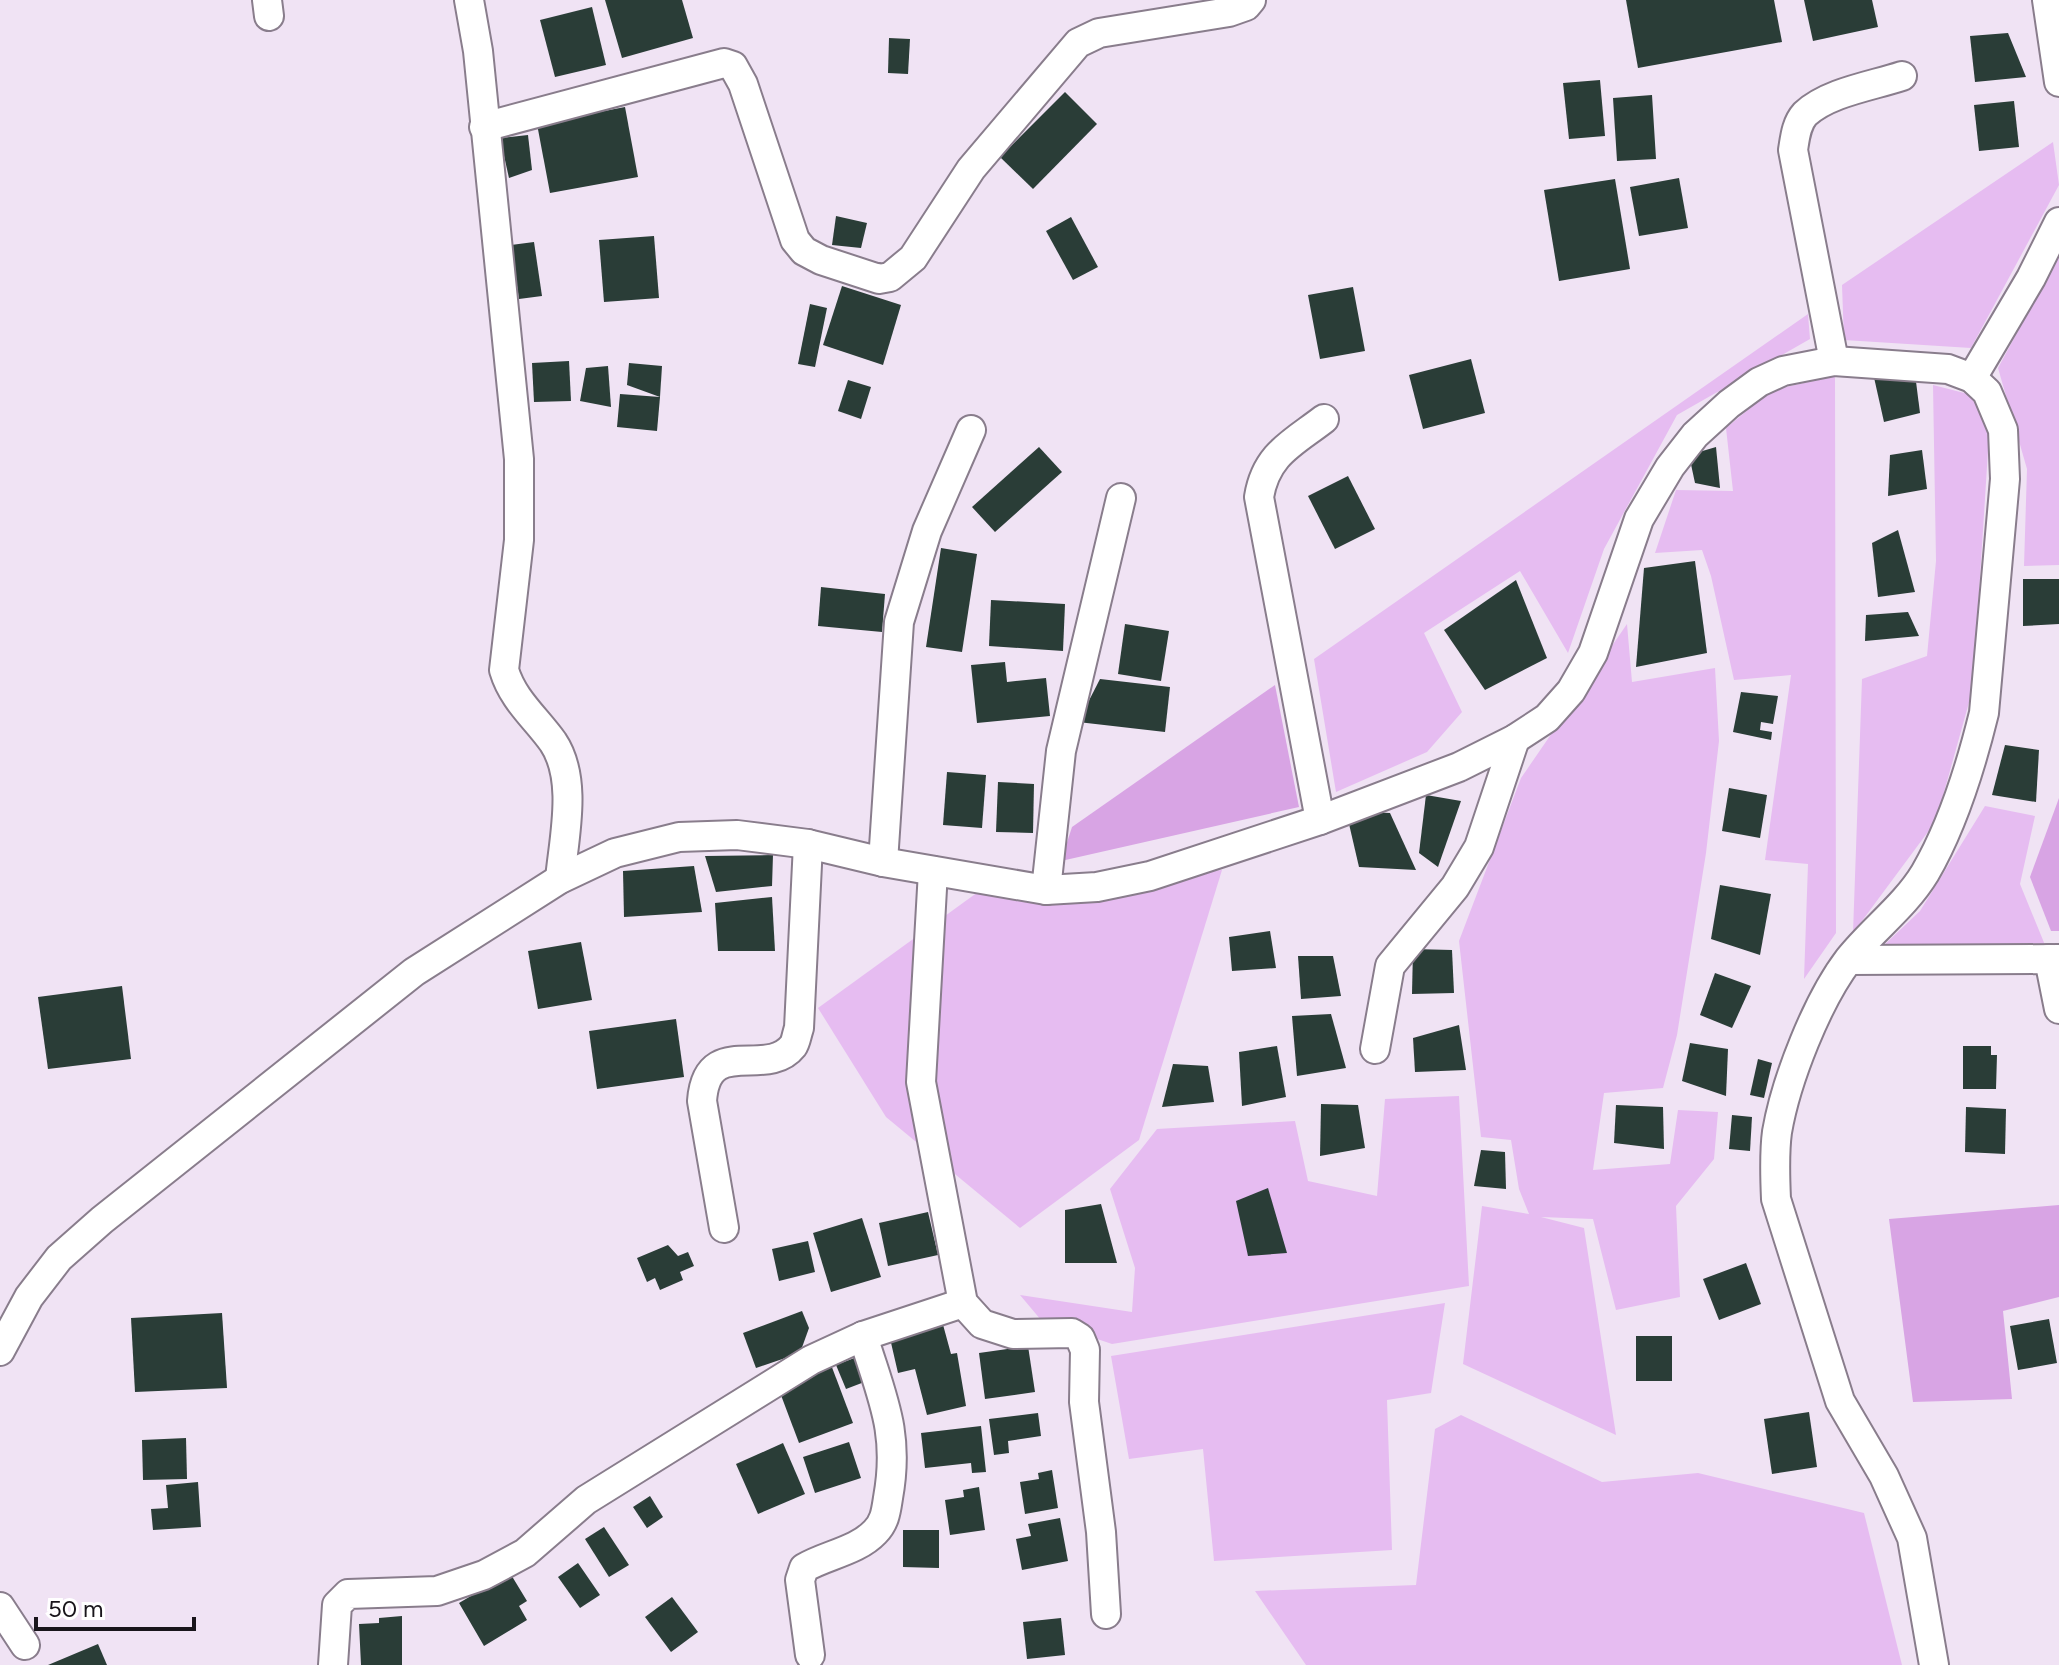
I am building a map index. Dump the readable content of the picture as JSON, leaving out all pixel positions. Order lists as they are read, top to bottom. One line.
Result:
{"scale_bar":"50 m"}
